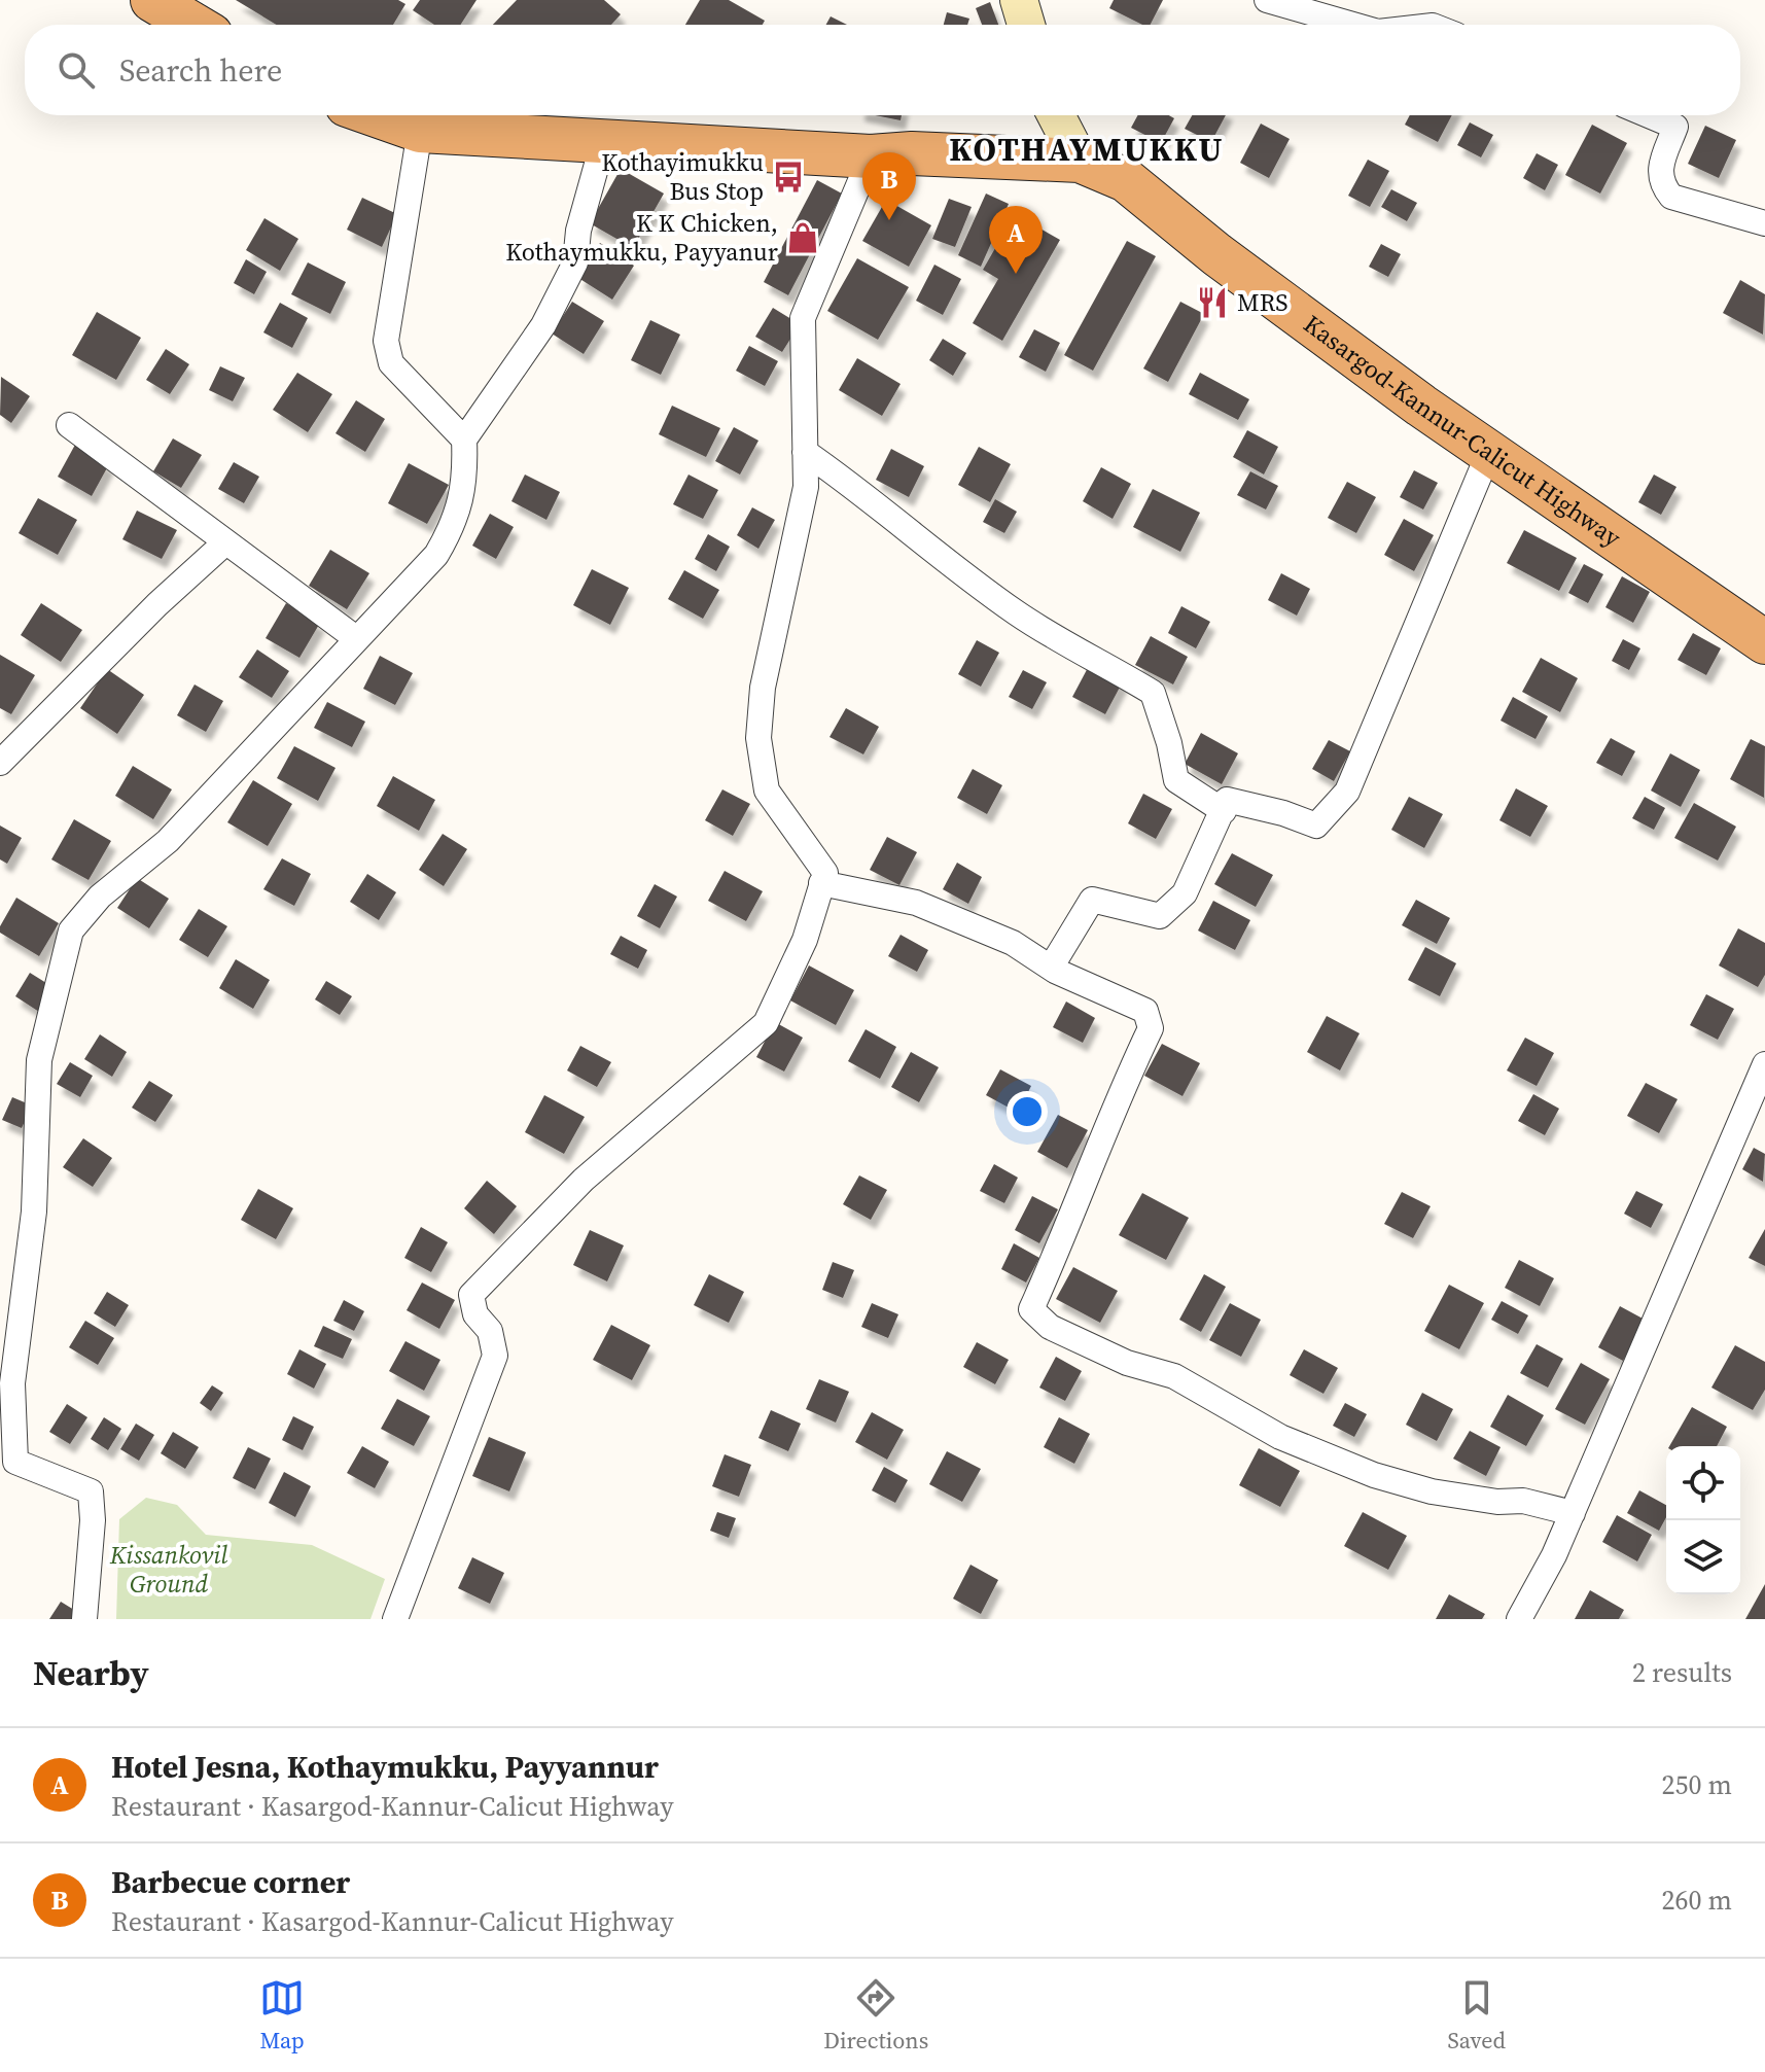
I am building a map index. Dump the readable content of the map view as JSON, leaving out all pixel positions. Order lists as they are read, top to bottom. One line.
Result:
{"streets":{"highway":["Kasargod-Kannur-Calicut Highway"]},"districts":["KOTHAYMUKKU"],"parks":["Kissankovil Ground"],"places":{"bus stop":["Kothayimukku Bus Stop"],"shop":["K K Chicken, Kothaymukku, Payyanur"],"restaurant":["MRS"]},"page":{"search":"Search here","pins":["B","A"],"heading":["Nearby","2 results"],"list":[{"mark":"A","name":"Hotel Jesna, Kothaymukku, Payyannur","note":"Restaurant · Kasargod-Kannur-Calicut Highway","value":"250 m"},{"mark":"B","name":"Barbecue corner","note":"Restaurant · Kasargod-Kannur-Calicut Highway","value":"260 m"}],"nav":["Map","Directions","Saved"]}}
